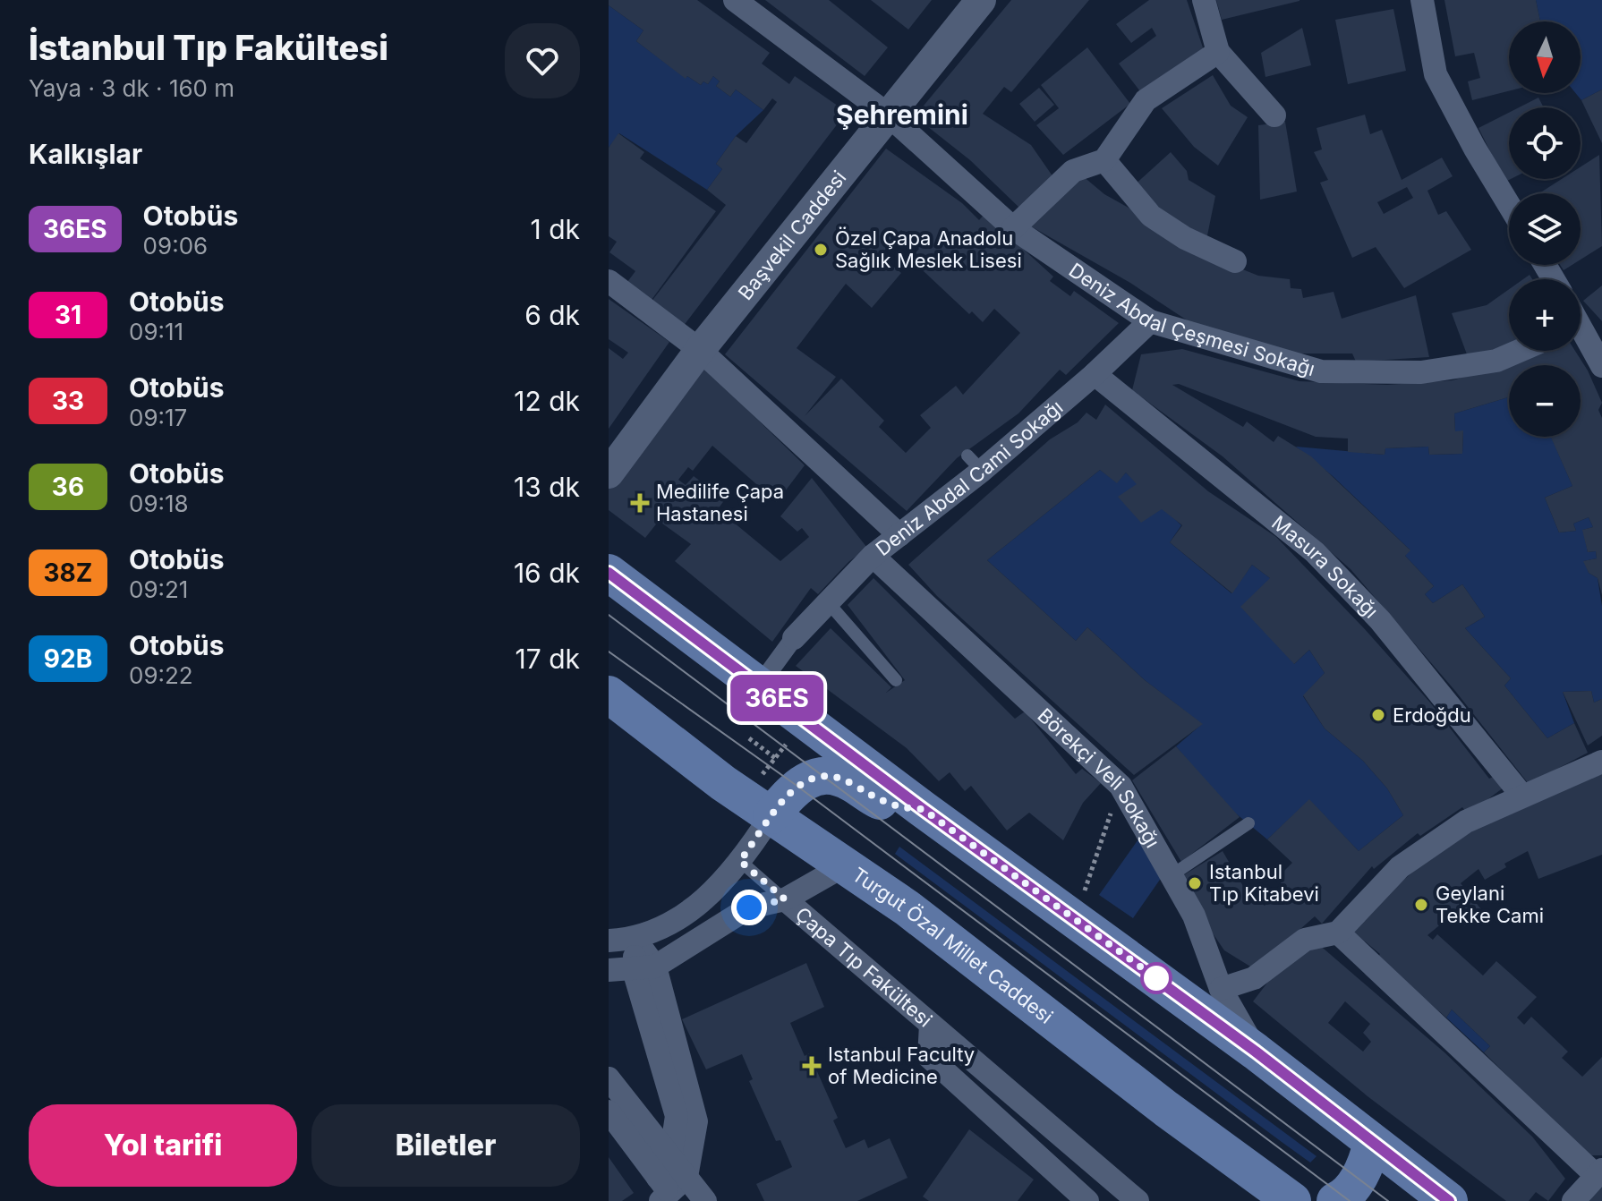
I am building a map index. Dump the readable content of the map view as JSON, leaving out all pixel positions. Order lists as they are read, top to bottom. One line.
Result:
{"streets":{"main road":["Turgut Özal Millet Caddesi"],"street":["Başvekil Caddesi","Deniz Abdal Çeşmesi Sokağı","Deniz Abdal Cami Sokağı","Masura Sokağı","Börekçi Veli Sokağı","Çapa Tıp Fakültesi"]},"crossings":[["Başvekil Caddesi","Deniz Abdal Çeşmesi Sokağı"],["Deniz Abdal Çeşmesi Sokağı","Deniz Abdal Cami Sokağı"],["Deniz Abdal Cami Sokağı","Masura Sokağı"],["Deniz Abdal Cami Sokağı","Börekçi Veli Sokağı"],["Turgut Özal Millet Caddesi","Çapa Tıp Fakültesi"]],"districts":["Şehremini"],"places":{"other":["Özel Çapa Anadolu Sağlık Meslek Lisesi","Erdoğdu","Istanbul Tıp Kitabevi","Geylani Tekke Cami"],"health":["Medilife Çapa Hastanesi","Istanbul Faculty of Medicine"]},"lines":["bus line 36ES"],"north":"bottom","page":{"heading":[["İstanbul Tıp Fakültesi","Yaya · 3 dk · 160 m"],"Kalkışlar"],"on_map":"36ES","map_buttons":["+","−"],"list":[{"mark":"36ES","name":"Otobüs","note":"09:06","value":"1 dk"},{"mark":"31","name":"Otobüs","note":"09:11","value":"6 dk"},{"mark":"33","name":"Otobüs","note":"09:17","value":"12 dk"},{"mark":"36","name":"Otobüs","note":"09:18","value":"13 dk"},{"mark":"38Z","name":"Otobüs","note":"09:21","value":"16 dk"},{"mark":"92B","name":"Otobüs","note":"09:22","value":"17 dk"}],"buttons":["Yol tarifi","Biletler"]}}
